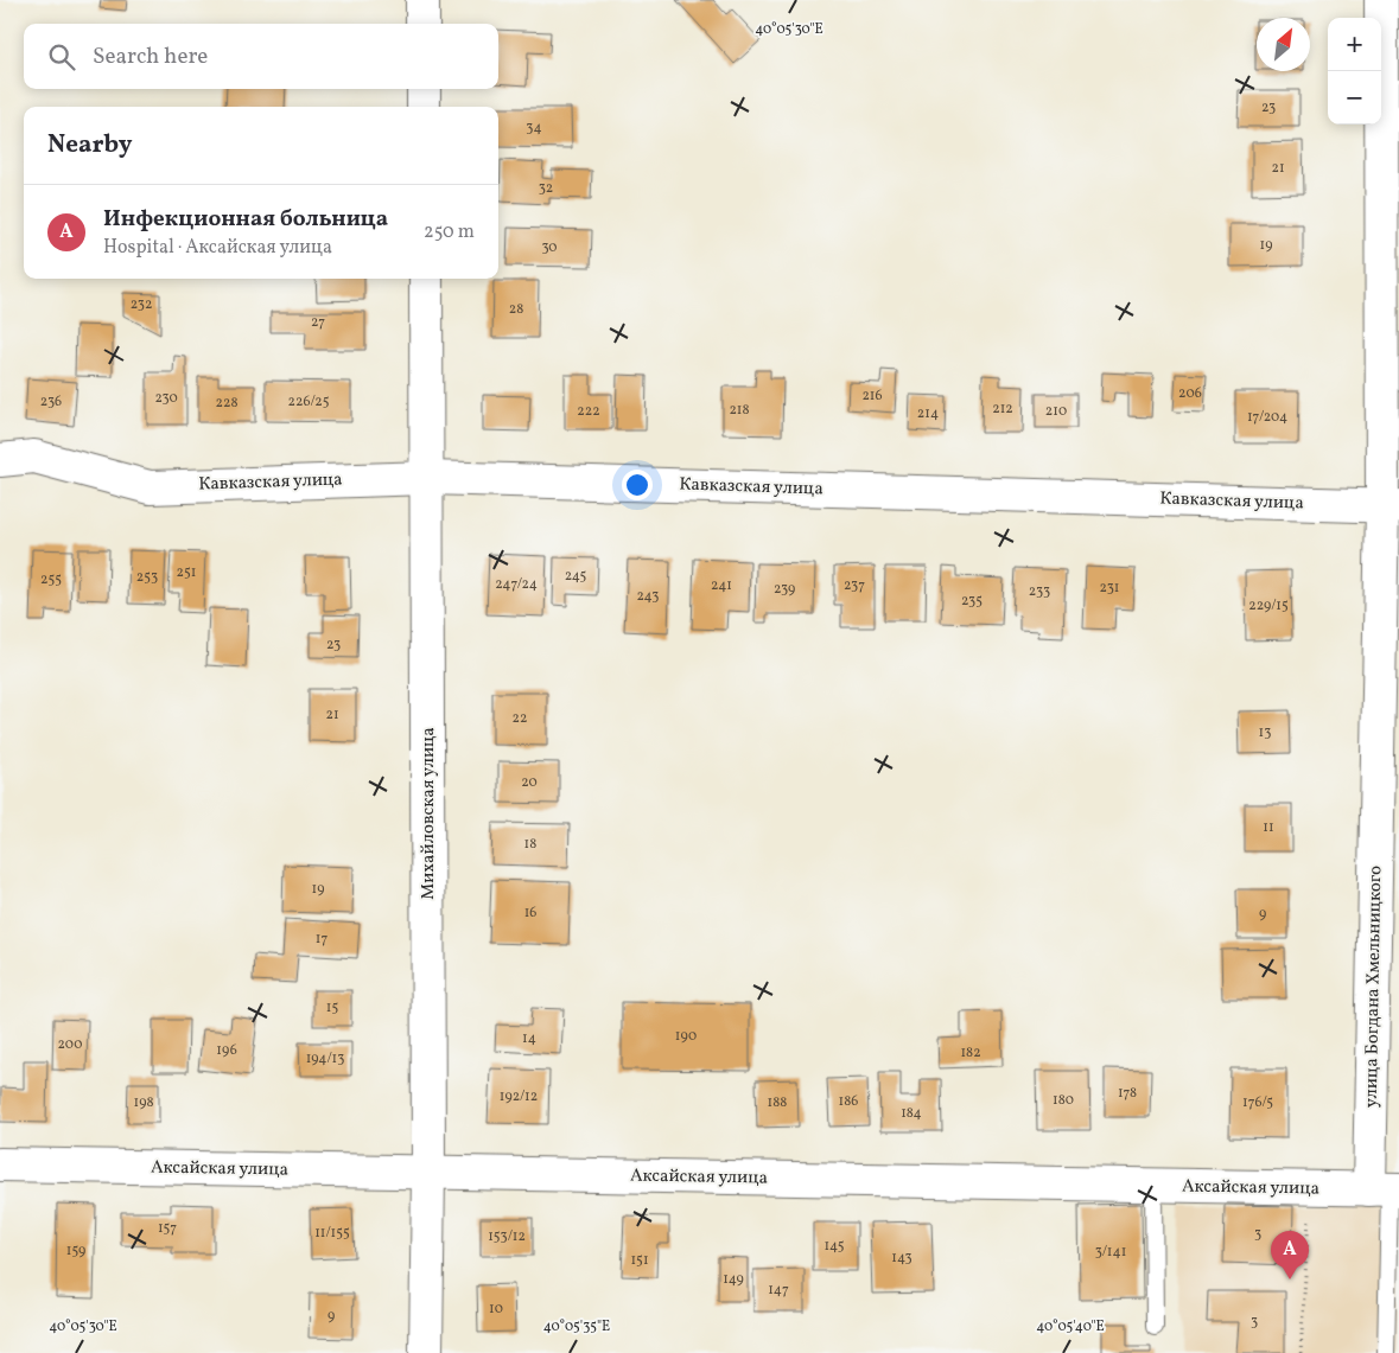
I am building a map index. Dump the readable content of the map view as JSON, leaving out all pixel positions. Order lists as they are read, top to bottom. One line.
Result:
{"streets":{"street":["Кавказская улица","Михайловская улица","улица Богдана Хмельницкого","Аксайская улица"]},"crossings":[["Кавказская улица","Михайловская улица"],["Кавказская улица","улица Богдана Хмельницкого"],["Михайловская улица","Аксайская улица"],["улица Богдана Хмельницкого","Аксайская улица"]],"house_numbers":["23","34","21","32","19","30","232","28","27","206","216","230","236","226/25","228","212","218","222","210","214","17/204","251","245","253","255","247/24","241","237","231","239","233","243","235","229/15","23","21","22","13","20","11","18","19","16","9","17","15","190","14","200","196","182","194/13","178","192/12","180","186","198","188","176/5","184","157","11/155","3","153/12","145","159","3/141","143","151","149","147","10","9","3"],"north":"top right","page":{"map_buttons":["+","−"],"search":"Search here","heading":"Nearby","list":[{"mark":"A","name":"Инфекционная больница","note":"Hospital · Аксайская улица","value":"250 m"}],"pins":"A"},"coordinates":["40°05'30\"E","40°05'35\"E","40°05'40\"E"]}
